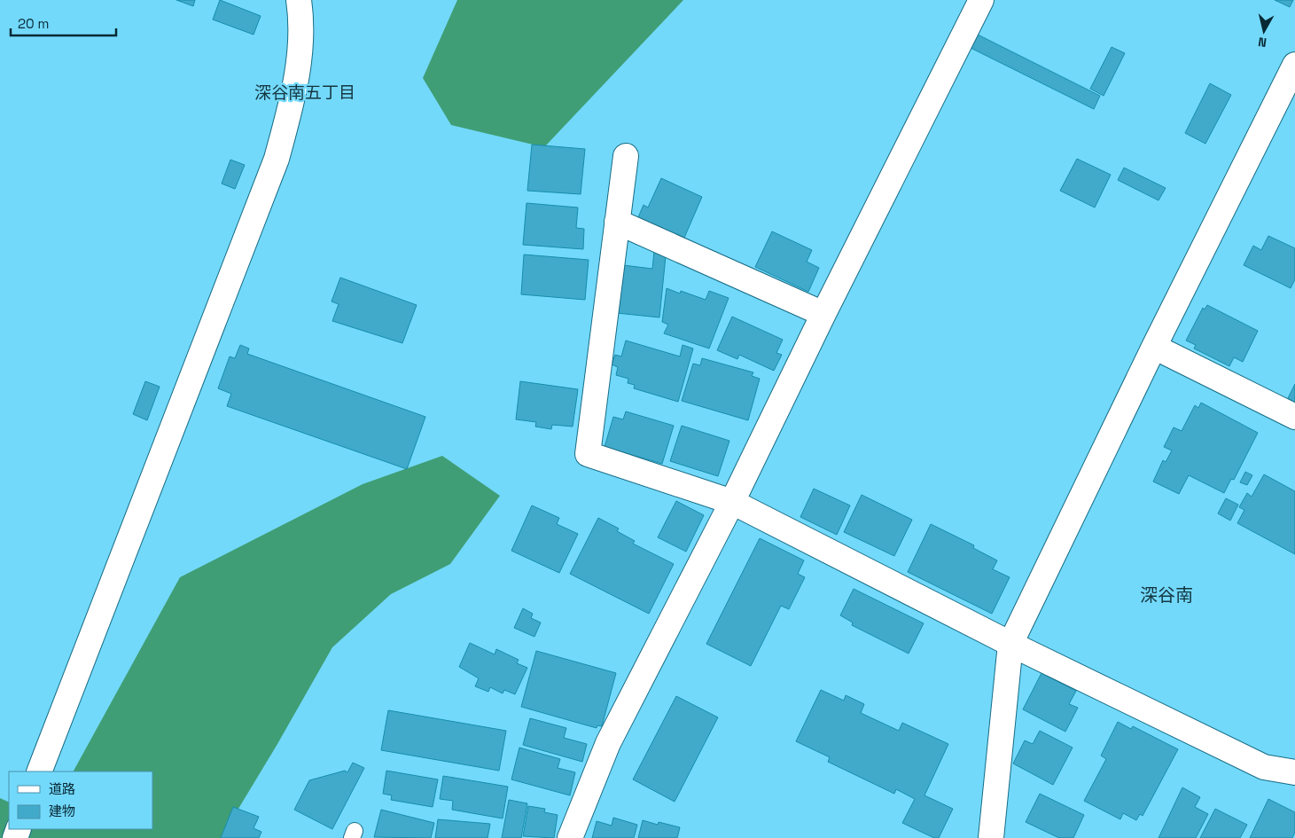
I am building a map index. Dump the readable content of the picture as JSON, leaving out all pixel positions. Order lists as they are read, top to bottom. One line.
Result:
{"districts":["深谷南五丁目","深谷南"],"legend":["道路","建物"],"scale_bar":"20 m","north":"bottom"}
